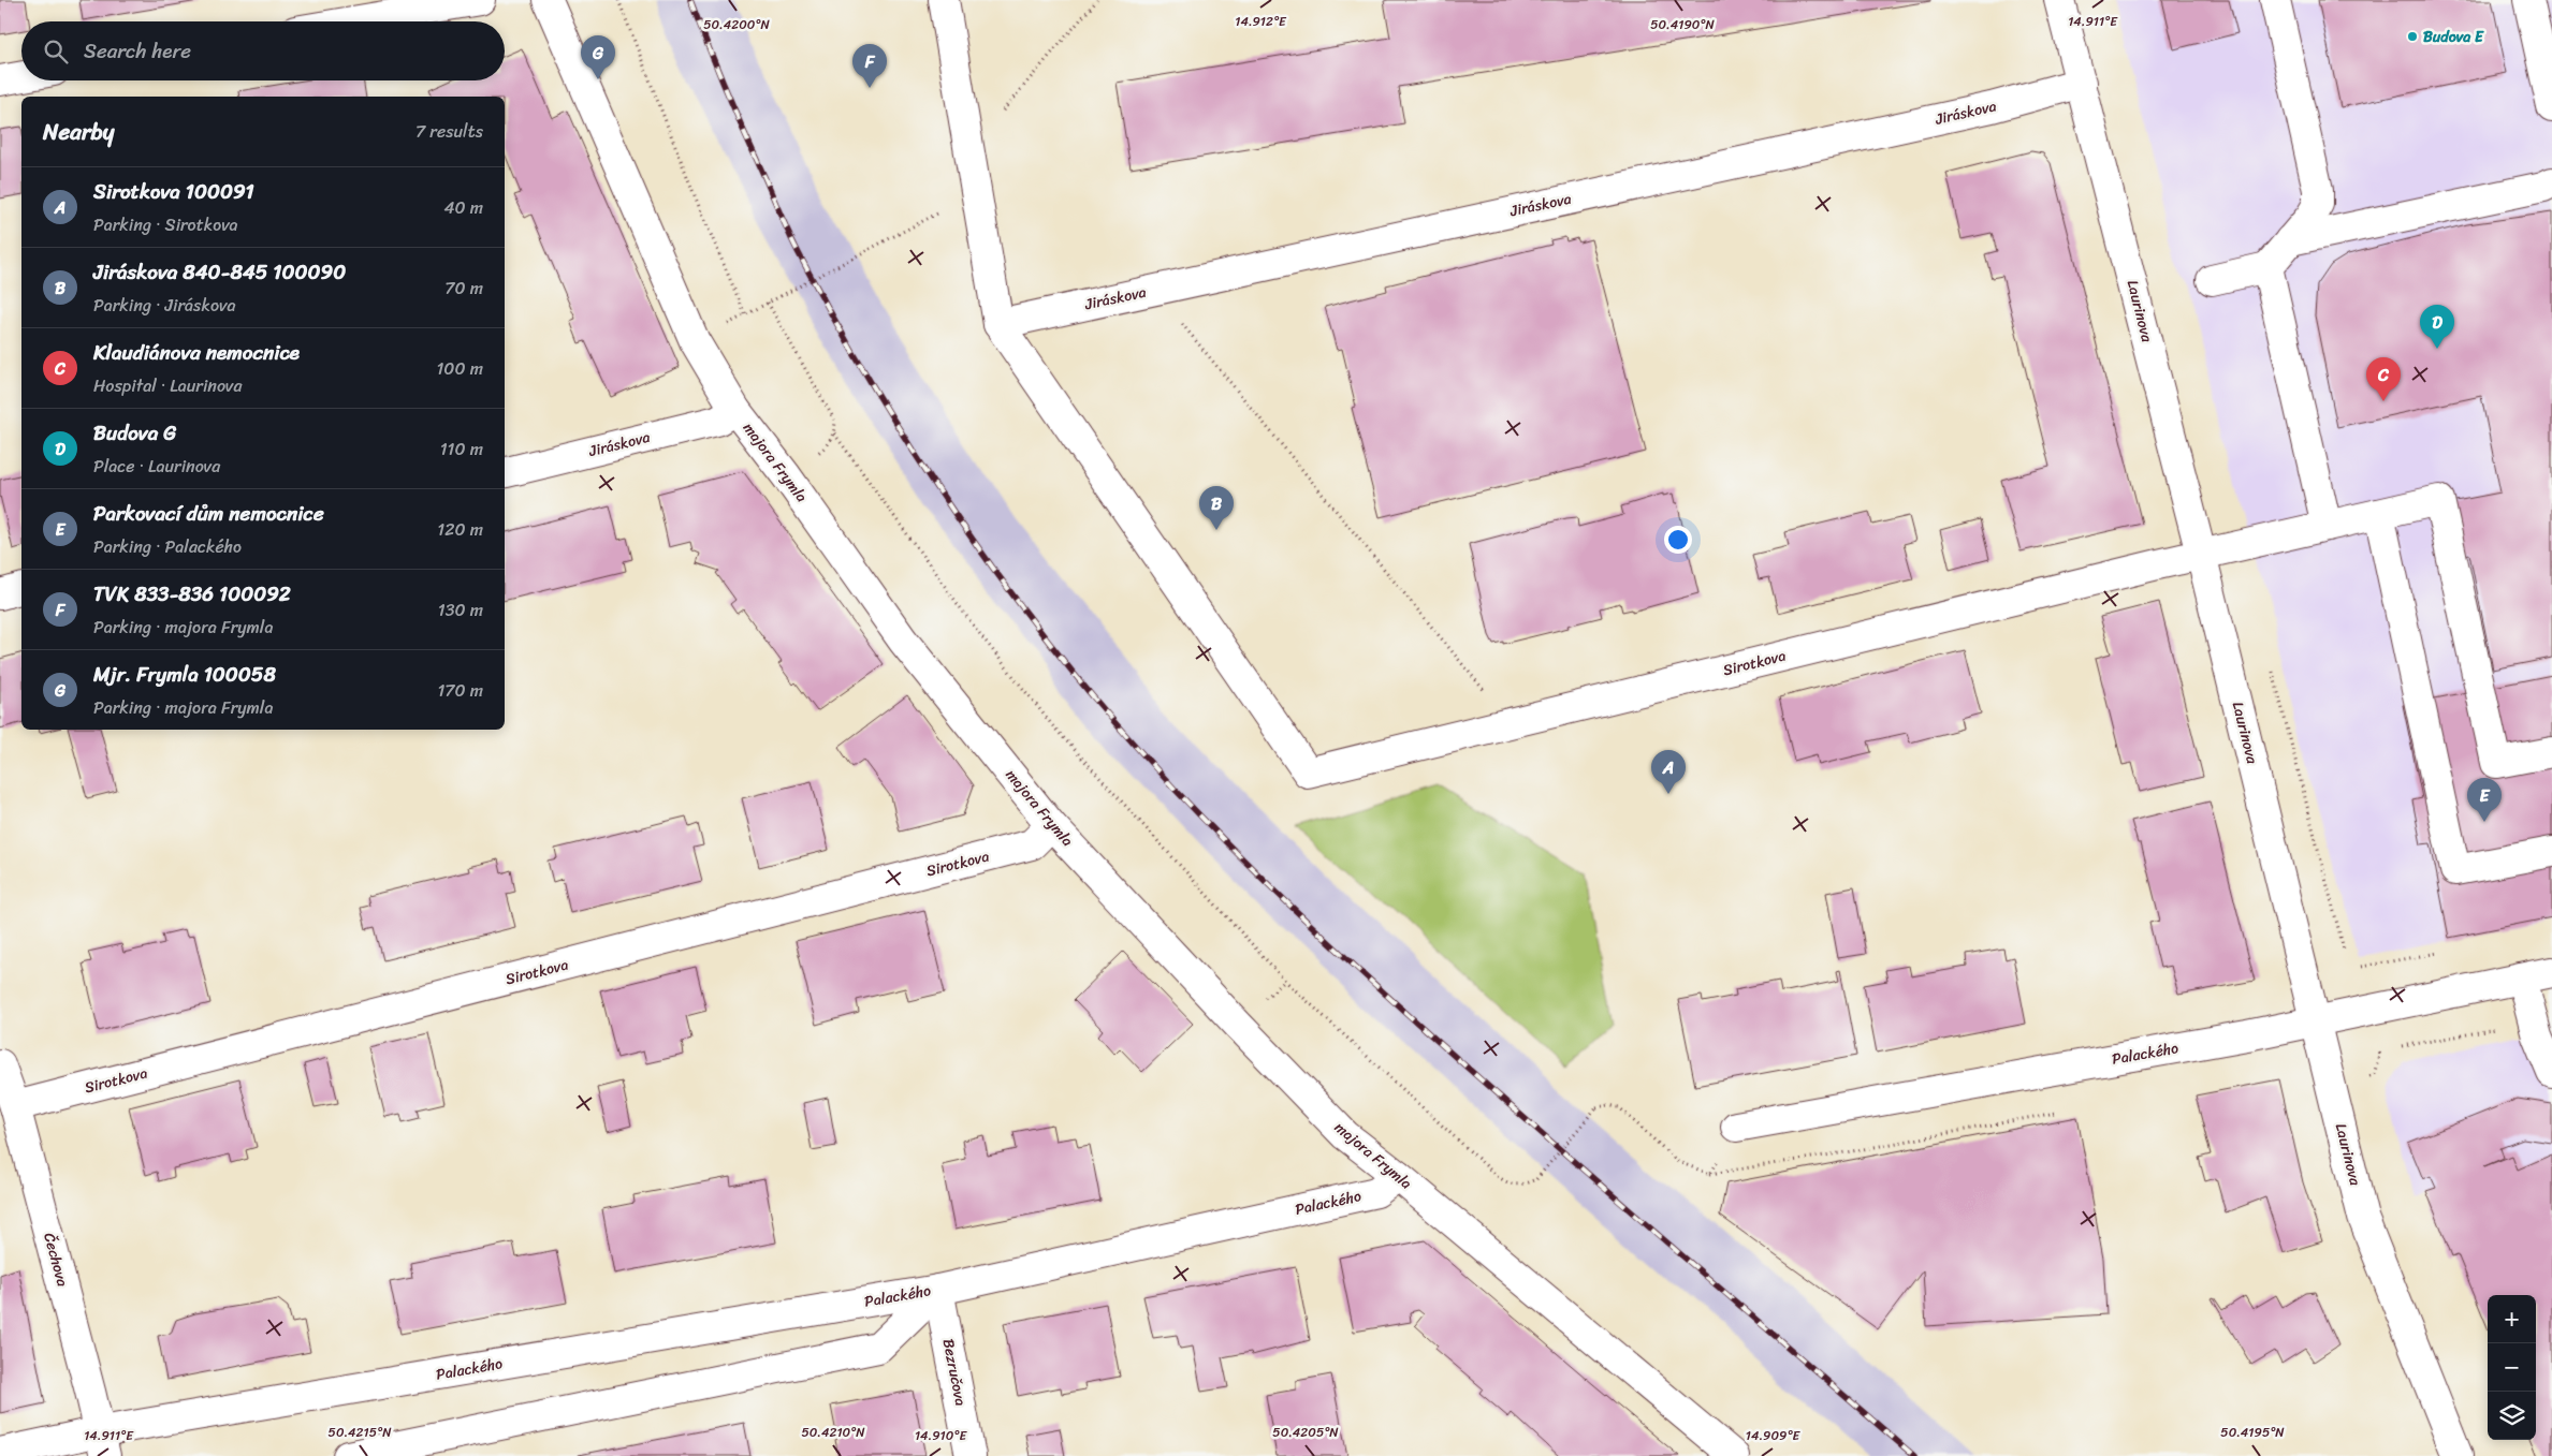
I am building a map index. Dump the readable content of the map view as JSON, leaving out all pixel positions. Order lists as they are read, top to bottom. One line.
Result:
{"streets":{"street":["Jiráskova","Laurinova","majora Frymla","Sirotkova","Palackého","Čechova","Bezručova"]},"crossings":[["Jiráskova","Laurinova"],["Jiráskova","majora Frymla"],["Jiráskova","Sirotkova"],["Laurinova","Sirotkova"],["Laurinova","Palackého"],["majora Frymla","Sirotkova"],["majora Frymla","Palackého"],["Sirotkova","Čechova"],["Palackého","Čechova"],["Palackého","Bezručova"]],"places":["Budova E"],"page":{"search":"Search here","pins":["G","F","D","C","B","A","E"],"heading":["Nearby","7 results"],"list":[{"mark":"A","name":"Sirotkova 100091","note":"Parking · Sirotkova","value":"40 m"},{"mark":"B","name":"Jiráskova 840-845 100090","note":"Parking · Jiráskova","value":"70 m"},{"mark":"C","name":"Klaudiánova nemocnice","note":"Hospital · Laurinova","value":"100 m"},{"mark":"D","name":"Budova G","note":"Place · Laurinova","value":"110 m"},{"mark":"E","name":"Parkovací dům nemocnice","note":"Parking · Palackého","value":"120 m"},{"mark":"F","name":"TVK 833-836 100092","note":"Parking · majora Frymla","value":"130 m"},{"mark":"G","name":"Mjr. Frymla 100058","note":"Parking · majora Frymla","value":"170 m"}],"map_buttons":["+","−"]},"coordinates":["14.912°E","14.911°E","50.4200°N","50.4190°N","50.4215°N","50.4210°N","50.4205°N","50.4195°N","14.910°E","14.909°E"]}
